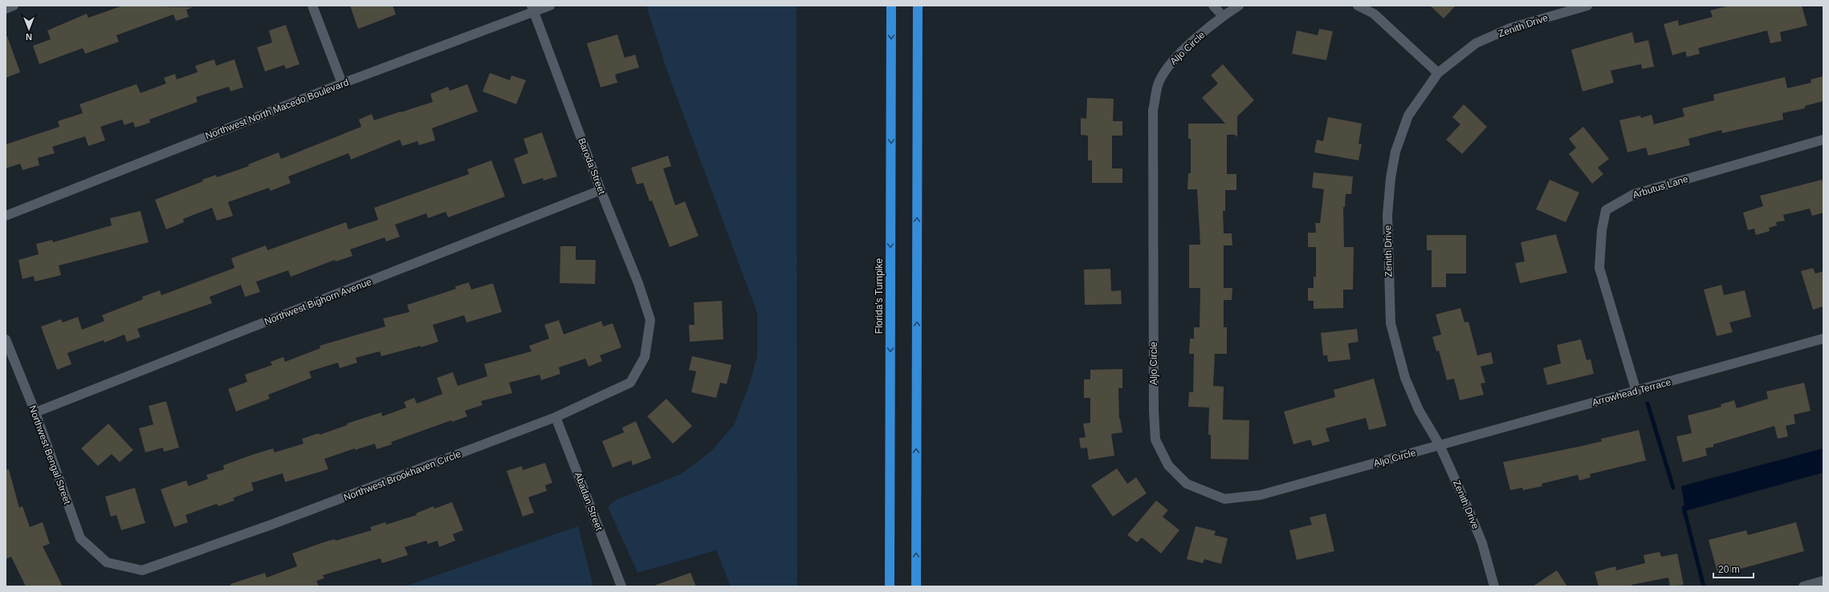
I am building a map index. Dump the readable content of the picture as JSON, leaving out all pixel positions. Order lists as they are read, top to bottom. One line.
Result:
{"streets":{"highway":["Florida's Turnpike"],"street":["Zenith Drive","Aljo Circle","Northwest North Macedo Boulevard","Baroda Street","Arbutus Lane","Northwest Bighorn Avenue","Arrowhead Terrace","Northwest Bengal Street","Northwest Brookhaven Circle","Abadan Street"]},"crossings":[["Zenith Drive","Aljo Circle"],["Zenith Drive","Arrowhead Terrace"],["Aljo Circle","Arrowhead Terrace"],["Northwest North Macedo Boulevard","Baroda Street"],["Baroda Street","Northwest Bighorn Avenue"],["Baroda Street","Northwest Brookhaven Circle"],["Arbutus Lane","Arrowhead Terrace"],["Northwest Bighorn Avenue","Northwest Bengal Street"],["Northwest Bengal Street","Northwest Brookhaven Circle"],["Northwest Brookhaven Circle","Abadan Street"]],"scale_bar":"20 m","north":"bottom"}
